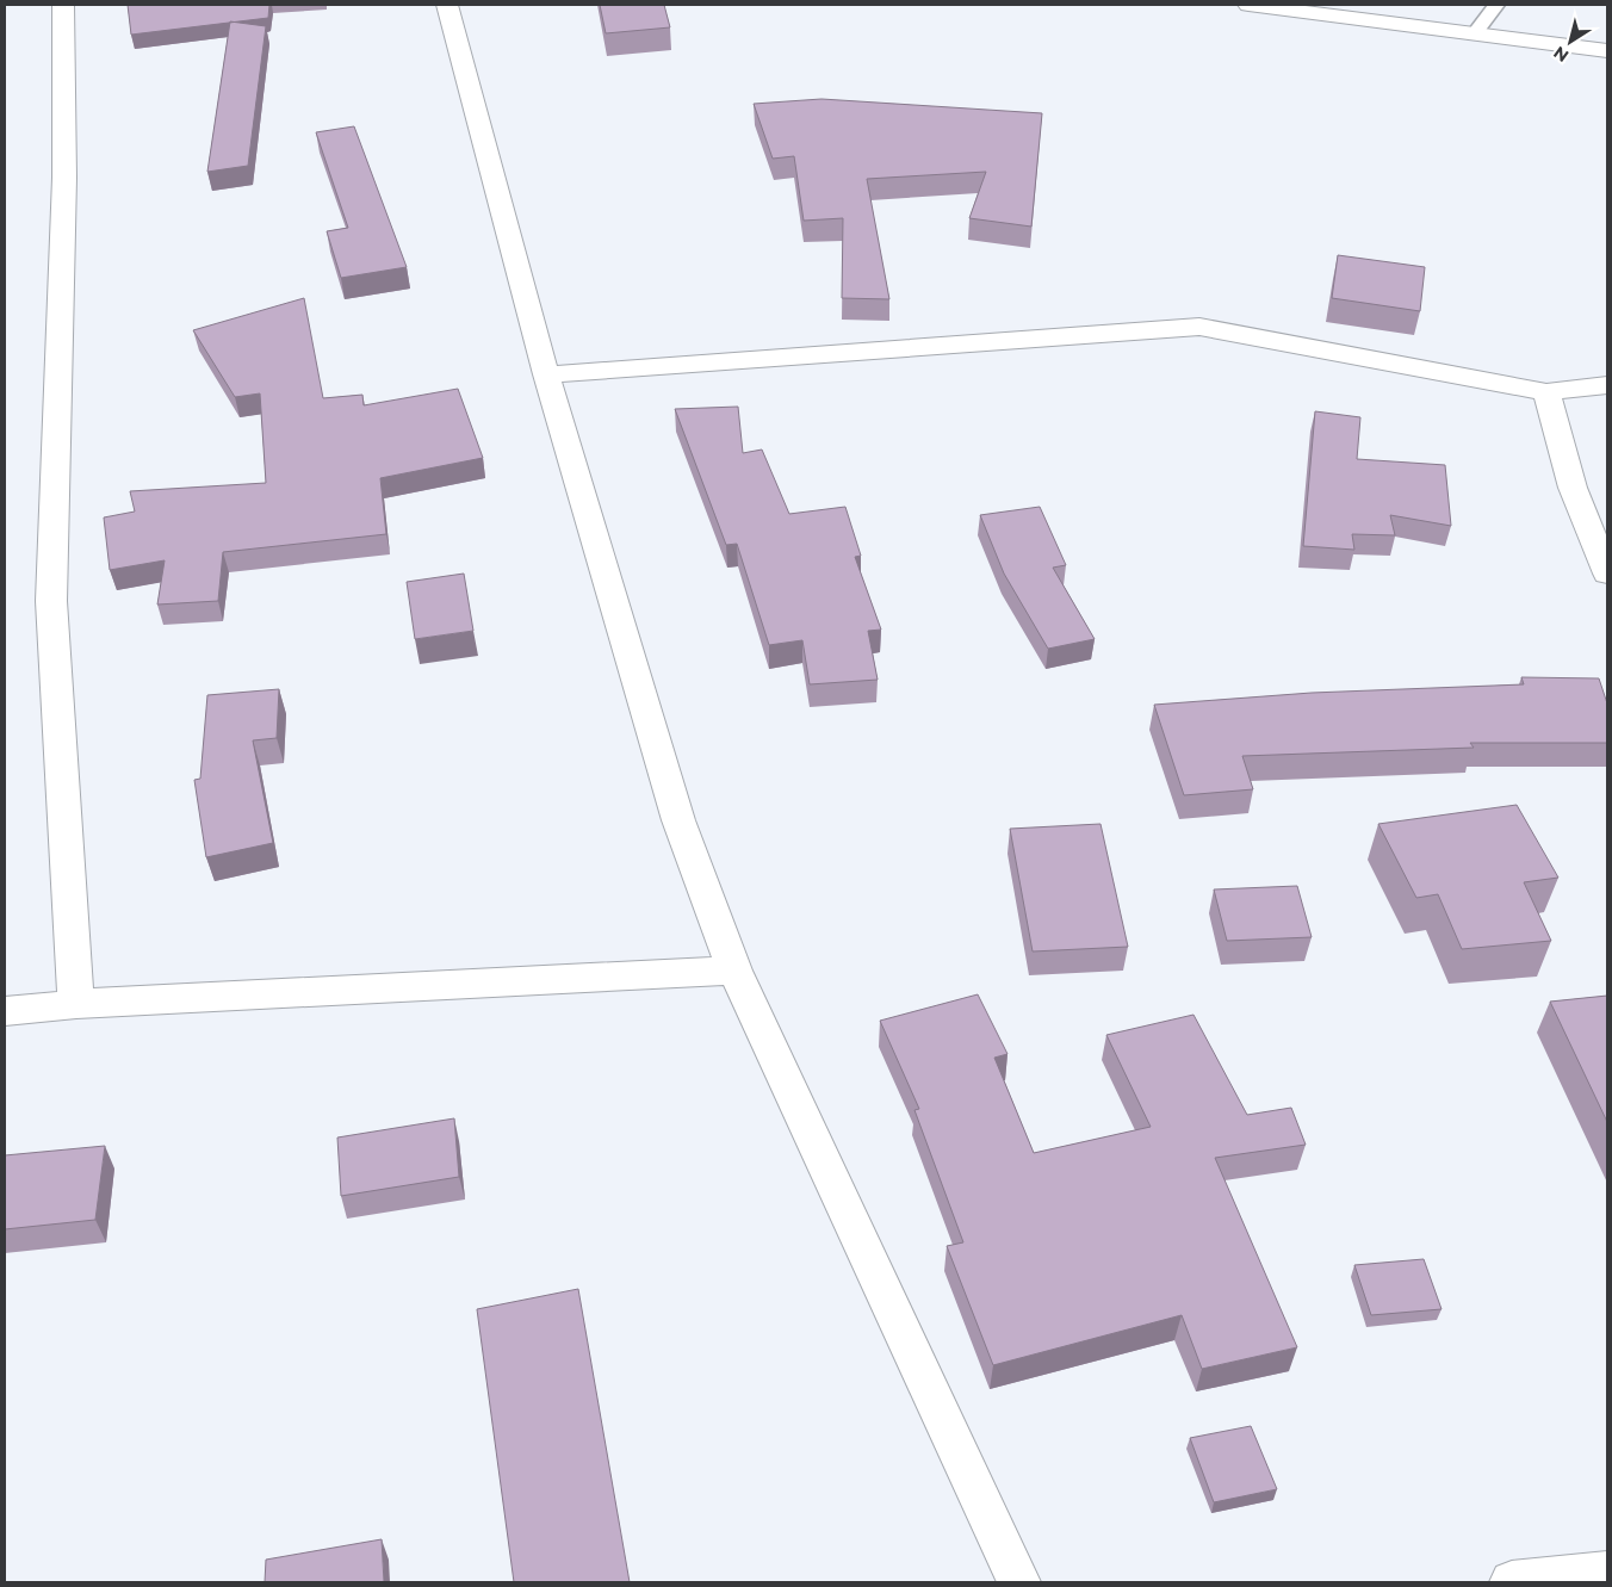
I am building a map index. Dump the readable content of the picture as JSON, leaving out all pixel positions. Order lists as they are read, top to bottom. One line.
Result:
{"north":"bottom left"}
